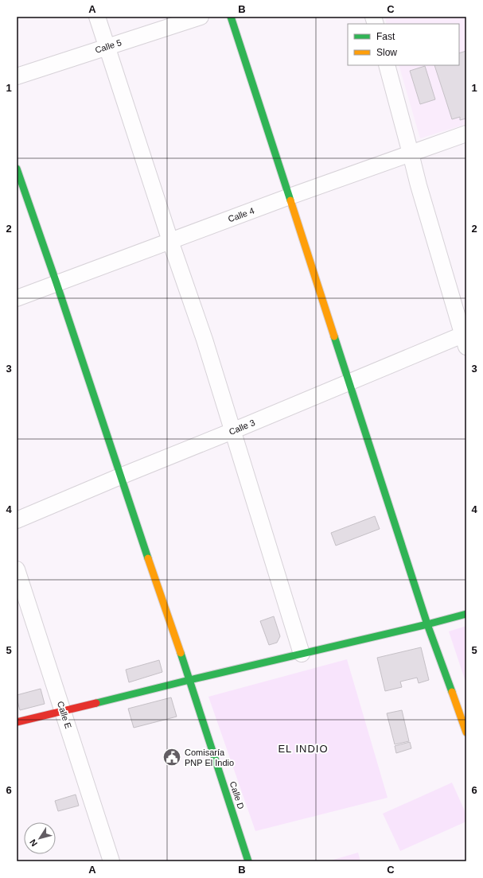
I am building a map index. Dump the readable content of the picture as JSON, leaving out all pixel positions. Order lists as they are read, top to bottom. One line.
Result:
{"streets":{"street":["Calle 5","Calle 4","Calle 3","Calle E","Calle D"]},"crossings":[["Calle 4","Calle D"],["Calle 3","Calle D"]],"districts":["EL INDIO"],"places":{"public building":["Comisaría PNP El Indio"]},"legend":["Fast","Slow"],"north":"bottom left","grid":{"columns":["A","B","C"],"rows":["1","2","3","4","5","6"]}}
